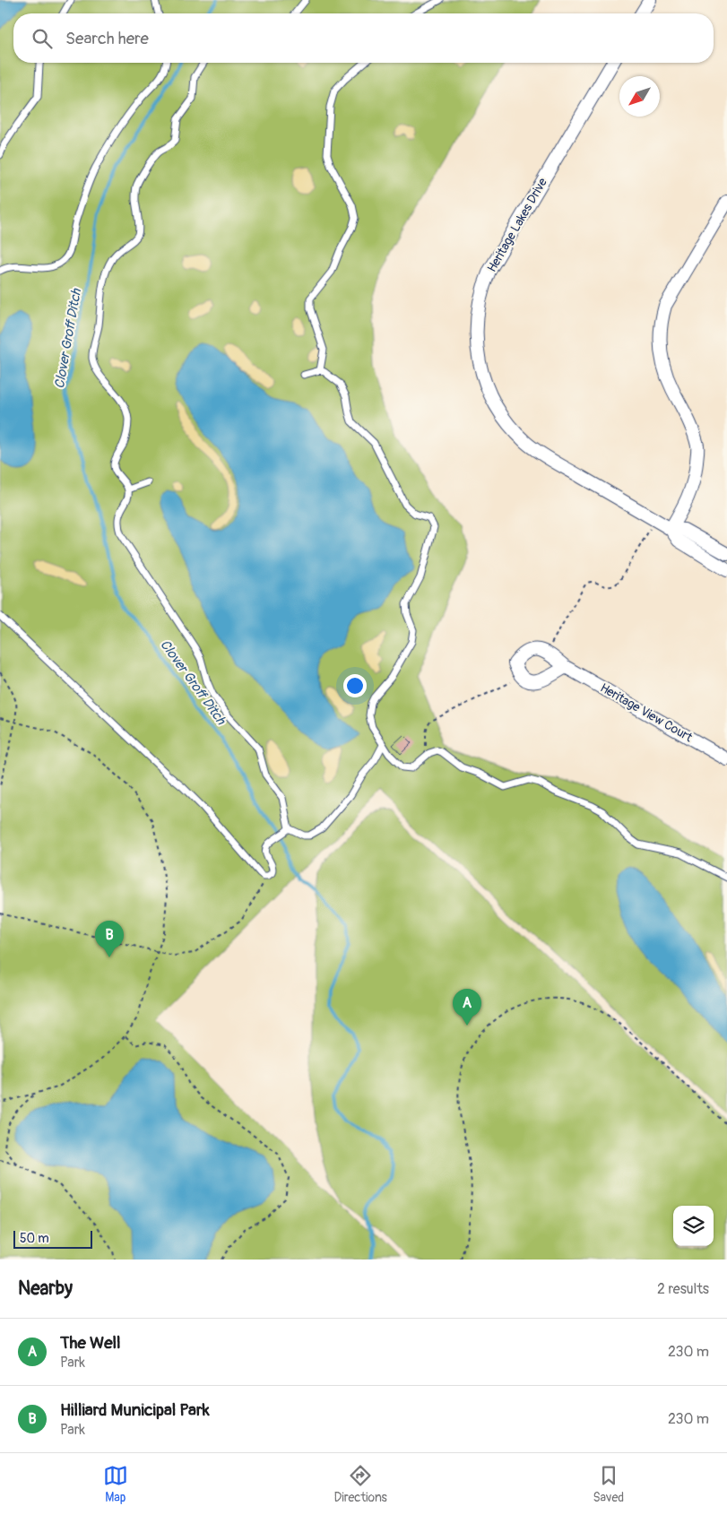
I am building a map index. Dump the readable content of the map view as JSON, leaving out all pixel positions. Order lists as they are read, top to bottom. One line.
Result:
{"streets":{"street":["Heritage Lakes Drive","Heritage View Court"]},"water":["Clover Groff Ditch"],"scale_bar":"50 m","north":"bottom left","page":{"search":"Search here","pins":["B","A"],"scale":"50 m","heading":["Nearby","2 results"],"list":[{"mark":"A","name":"The Well","note":"Park","value":"230 m"},{"mark":"B","name":"Hilliard Municipal Park","note":"Park","value":"230 m"}],"nav":["Map","Directions","Saved"]}}
